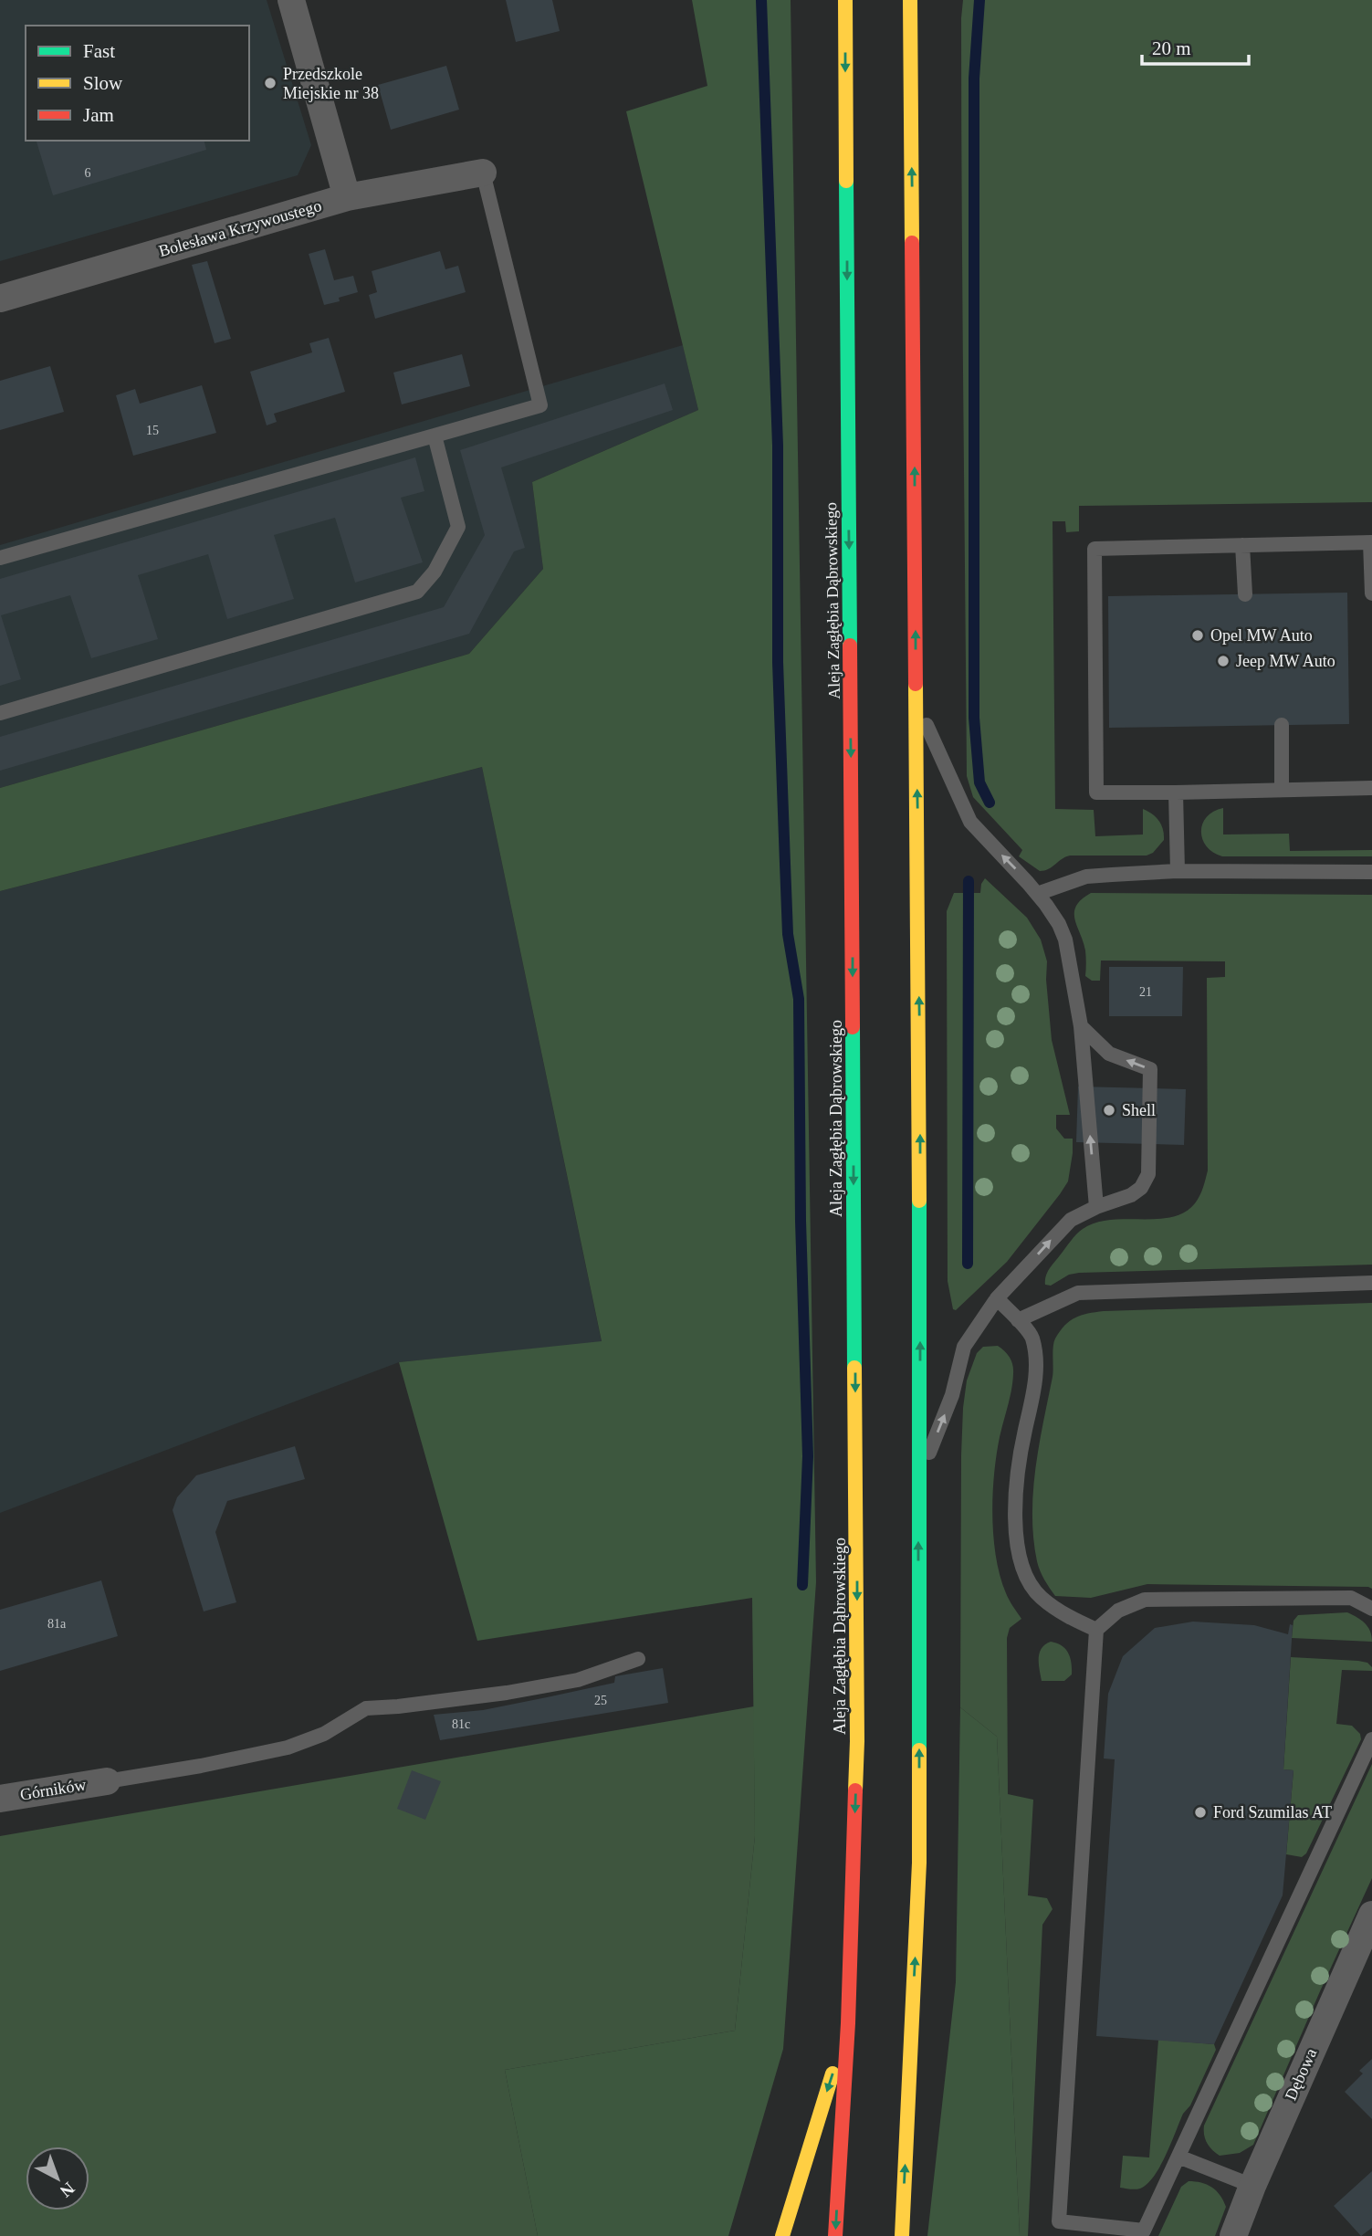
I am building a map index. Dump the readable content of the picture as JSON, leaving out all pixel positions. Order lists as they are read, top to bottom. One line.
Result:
{"streets":{"main road":["Aleja Zagłębia Dąbrowskiego"],"street":["Bolesława Krzywoustego","Górników","Dębowa"]},"places":["Przedszkole Miejskie nr 38","Opel MW Auto","Jeep MW Auto","Shell","Ford Szumilas AT"],"house_numbers":["6","15","21","81a","25","81c"],"legend":["Fast","Slow","Jam"],"scale_bar":"20 m","north":"bottom right"}
